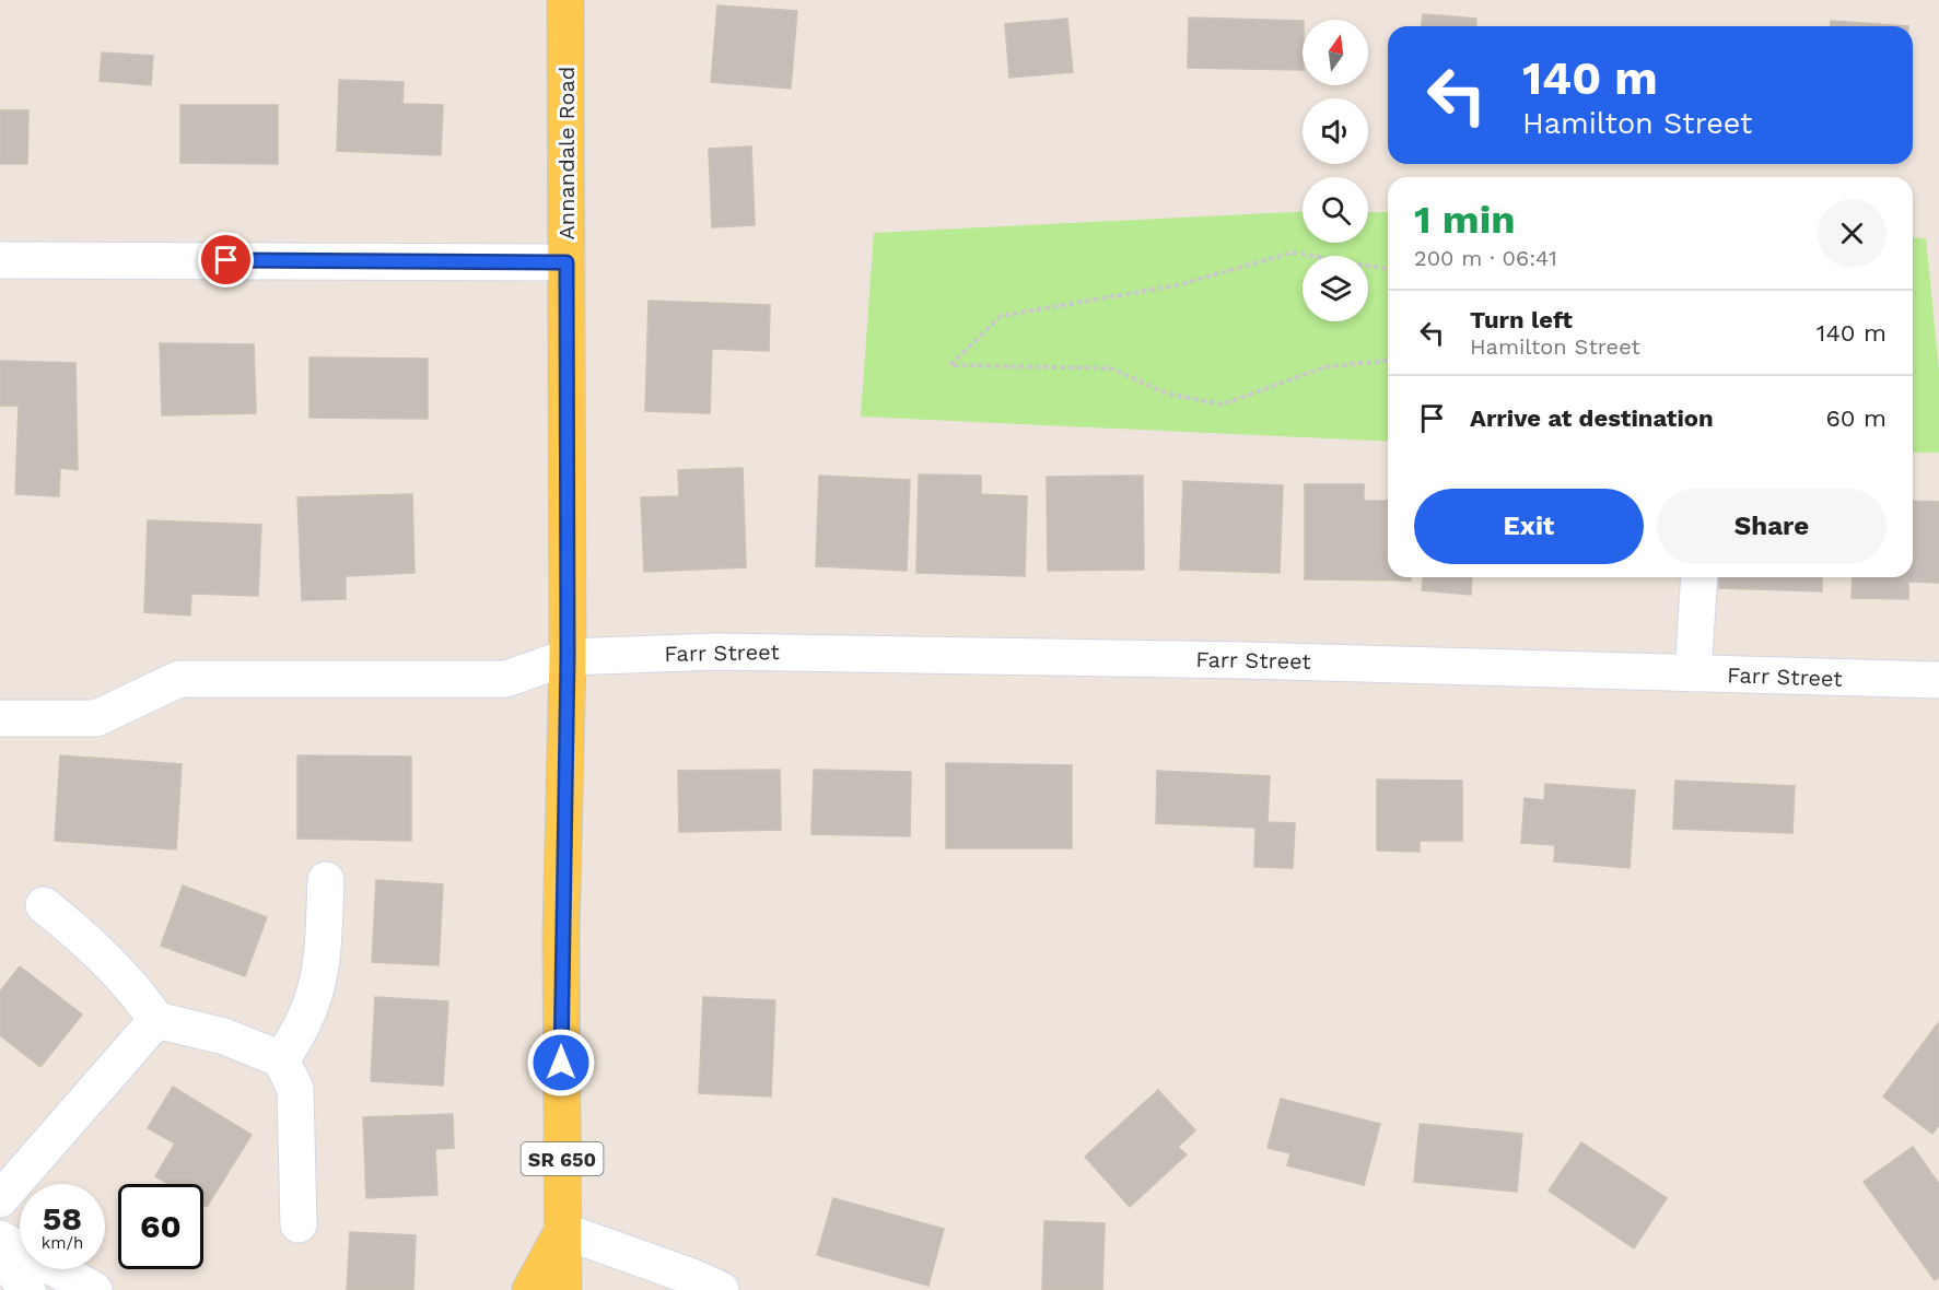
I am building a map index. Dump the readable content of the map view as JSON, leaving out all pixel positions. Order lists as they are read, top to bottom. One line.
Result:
{"streets":{"main road":["Annandale Road","SR 650"],"street":["Farr Street"]},"crossings":[["Annandale Road","Farr Street"]],"north":"top","page":{"turn":["140 m","Hamilton Street"],"heading":["1 min","200 m · 06:41"],"list":[{"name":"Turn left","note":"Hamilton Street","value":"140 m"},{"name":"Arrive at destination","value":"60 m"}],"buttons":["Exit","Share"],"speed":"58 km/h","limit":"60"}}
